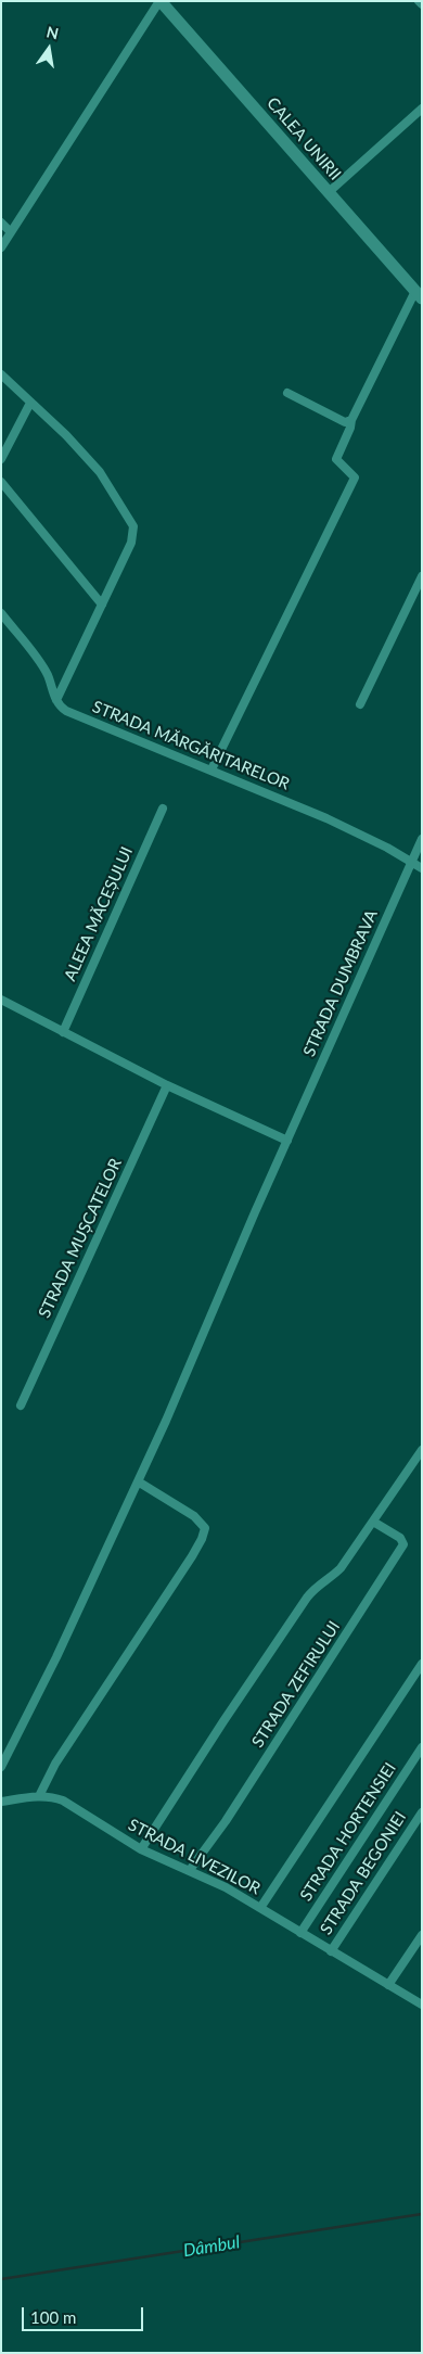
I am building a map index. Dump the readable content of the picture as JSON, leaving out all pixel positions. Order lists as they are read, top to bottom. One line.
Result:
{"streets":{"main road":["CALEA UNIRII"],"street":["STRADA MĂRGĂRITARELOR","ALEEA MĂCEȘULUI","STRADA DUMBRAVA","STRADA MUȘCATELOR","STRADA ZEFIRULUI","STRADA HORTENSIEI","STRADA LIVEZILOR","STRADA BEGONIEI"]},"crossings":[["STRADA MĂRGĂRITARELOR","STRADA DUMBRAVA"],["STRADA ZEFIRULUI","STRADA LIVEZILOR"],["STRADA HORTENSIEI","STRADA LIVEZILOR"],["STRADA LIVEZILOR","STRADA BEGONIEI"]],"water":["Dâmbul"],"scale_bar":"100 m","north":"top"}
